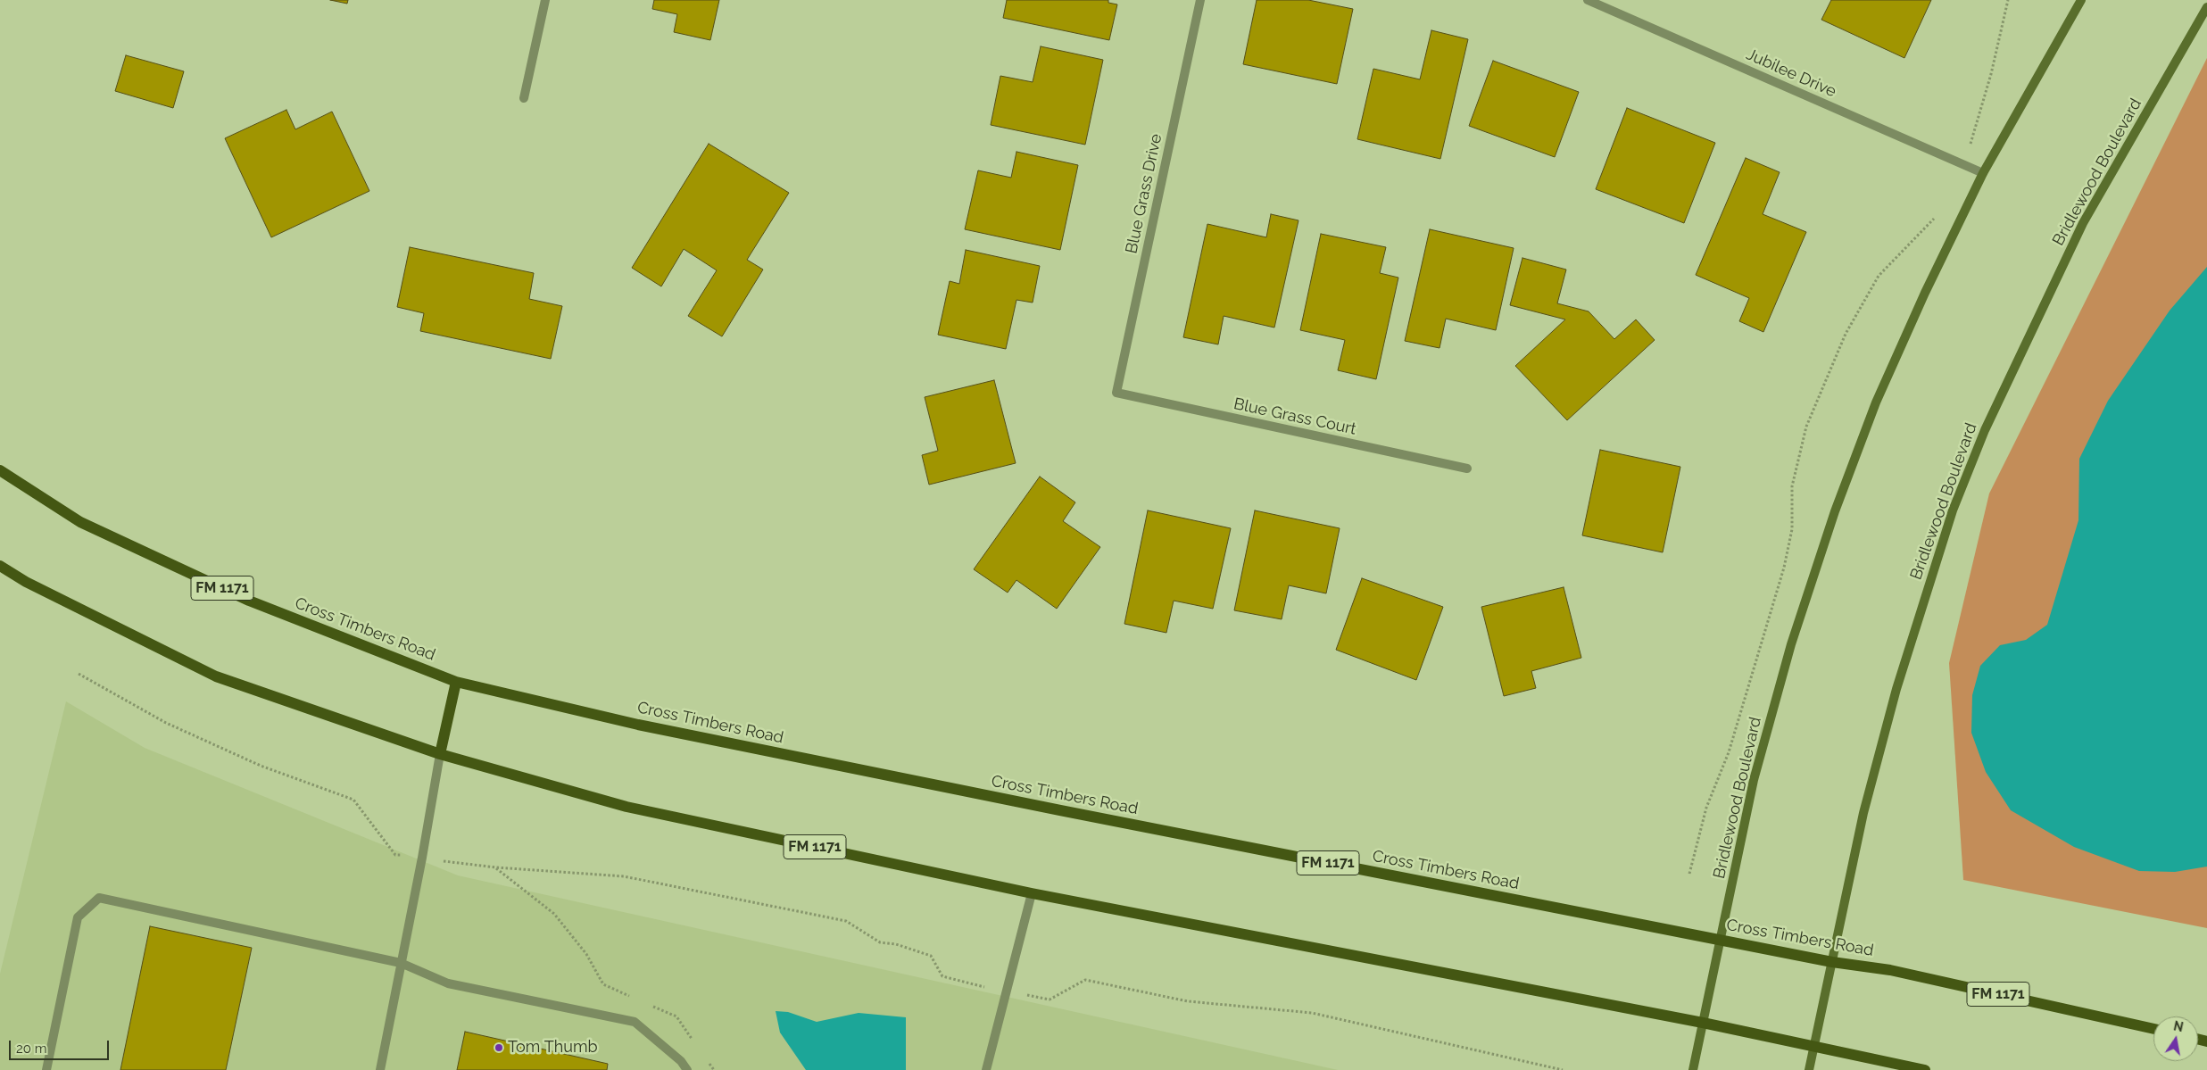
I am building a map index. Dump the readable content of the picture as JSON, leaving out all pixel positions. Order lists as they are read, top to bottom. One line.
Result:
{"streets":{"main road":["Bridlewood Boulevard","FM 1171","Cross Timbers Road"],"street":["Jubilee Drive","Blue Grass Drive","Blue Grass Court"]},"crossings":[["Jubilee Drive","Bridlewood Boulevard"],["Bridlewood Boulevard","FM 1171"],["Bridlewood Boulevard","Cross Timbers Road"],["Blue Grass Drive","Blue Grass Court"]],"places":["Tom Thumb"],"scale_bar":"20 m","north":"top"}
